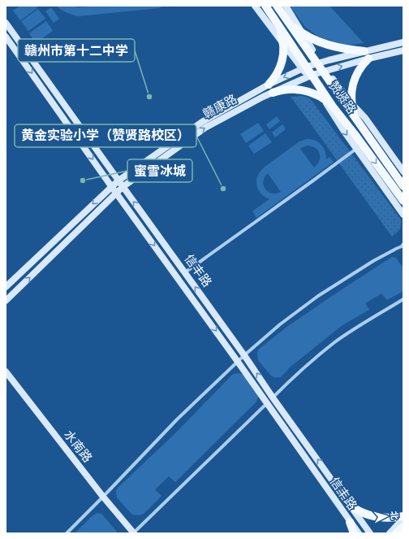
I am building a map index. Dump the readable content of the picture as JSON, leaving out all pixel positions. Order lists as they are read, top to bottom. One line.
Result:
{"streets":{"main road":["赞贤路","赣康路","信丰路","水南路"]},"crossings":[["赞贤路","赣康路"],["赣康路","信丰路"]],"places":["赣州市第十二中学","蜜雪冰城","黄金实验小学（赞贤路校区）"],"north":"right"}
